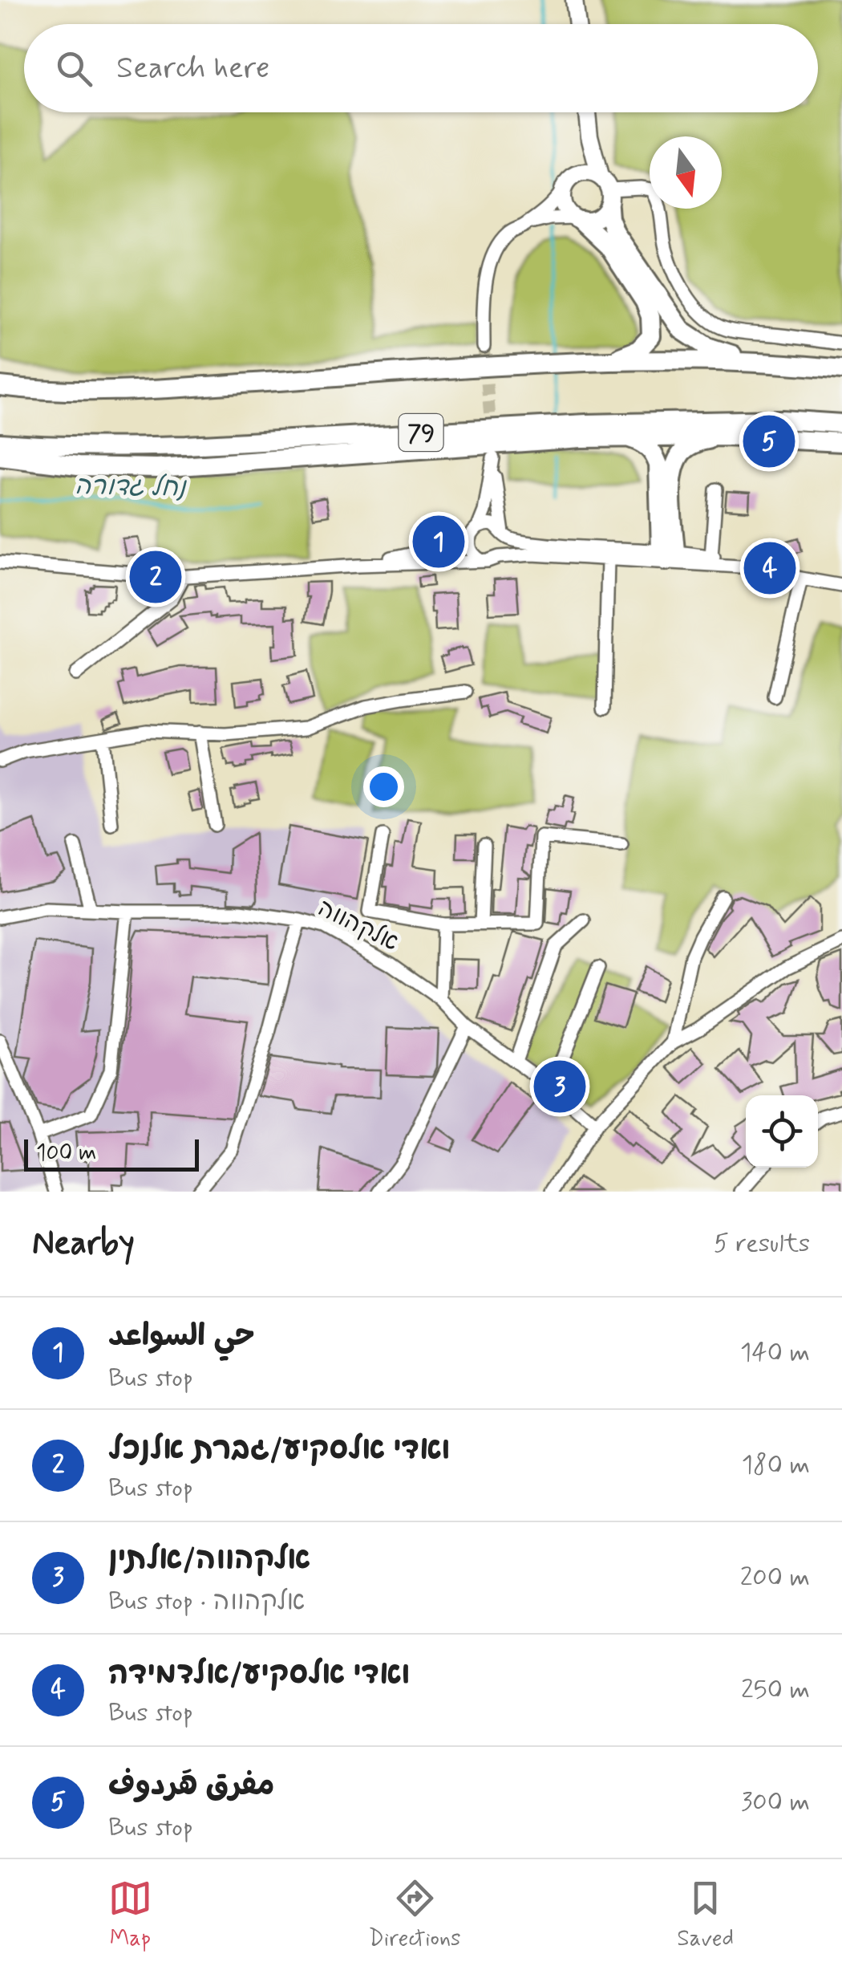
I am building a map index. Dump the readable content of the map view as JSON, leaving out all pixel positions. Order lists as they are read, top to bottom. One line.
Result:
{"streets":{"highway":["79"],"street":["אלקהווה"]},"water":["נחל גדורה"],"scale_bar":"100 m","north":"bottom","page":{"search":"Search here","pins":["5","1","4","2","3"],"scale":"100 m","heading":["Nearby","5 results"],"list":[{"mark":"1","name":"حي السواعد","note":"Bus stop","value":"140 m"},{"mark":"2","name":"ואדי אלסקיע/גברת אלנכל","note":"Bus stop","value":"180 m"},{"mark":"3","name":"אלקהווה/אלתין","note":"Bus stop · אלקהווה","value":"200 m"},{"mark":"4","name":"ואדי אלסקיע/אלדמידה","note":"Bus stop","value":"250 m"},{"mark":"5","name":"مفرق هَردوف","note":"Bus stop","value":"300 m"}],"nav":["Map","Directions","Saved"]}}
